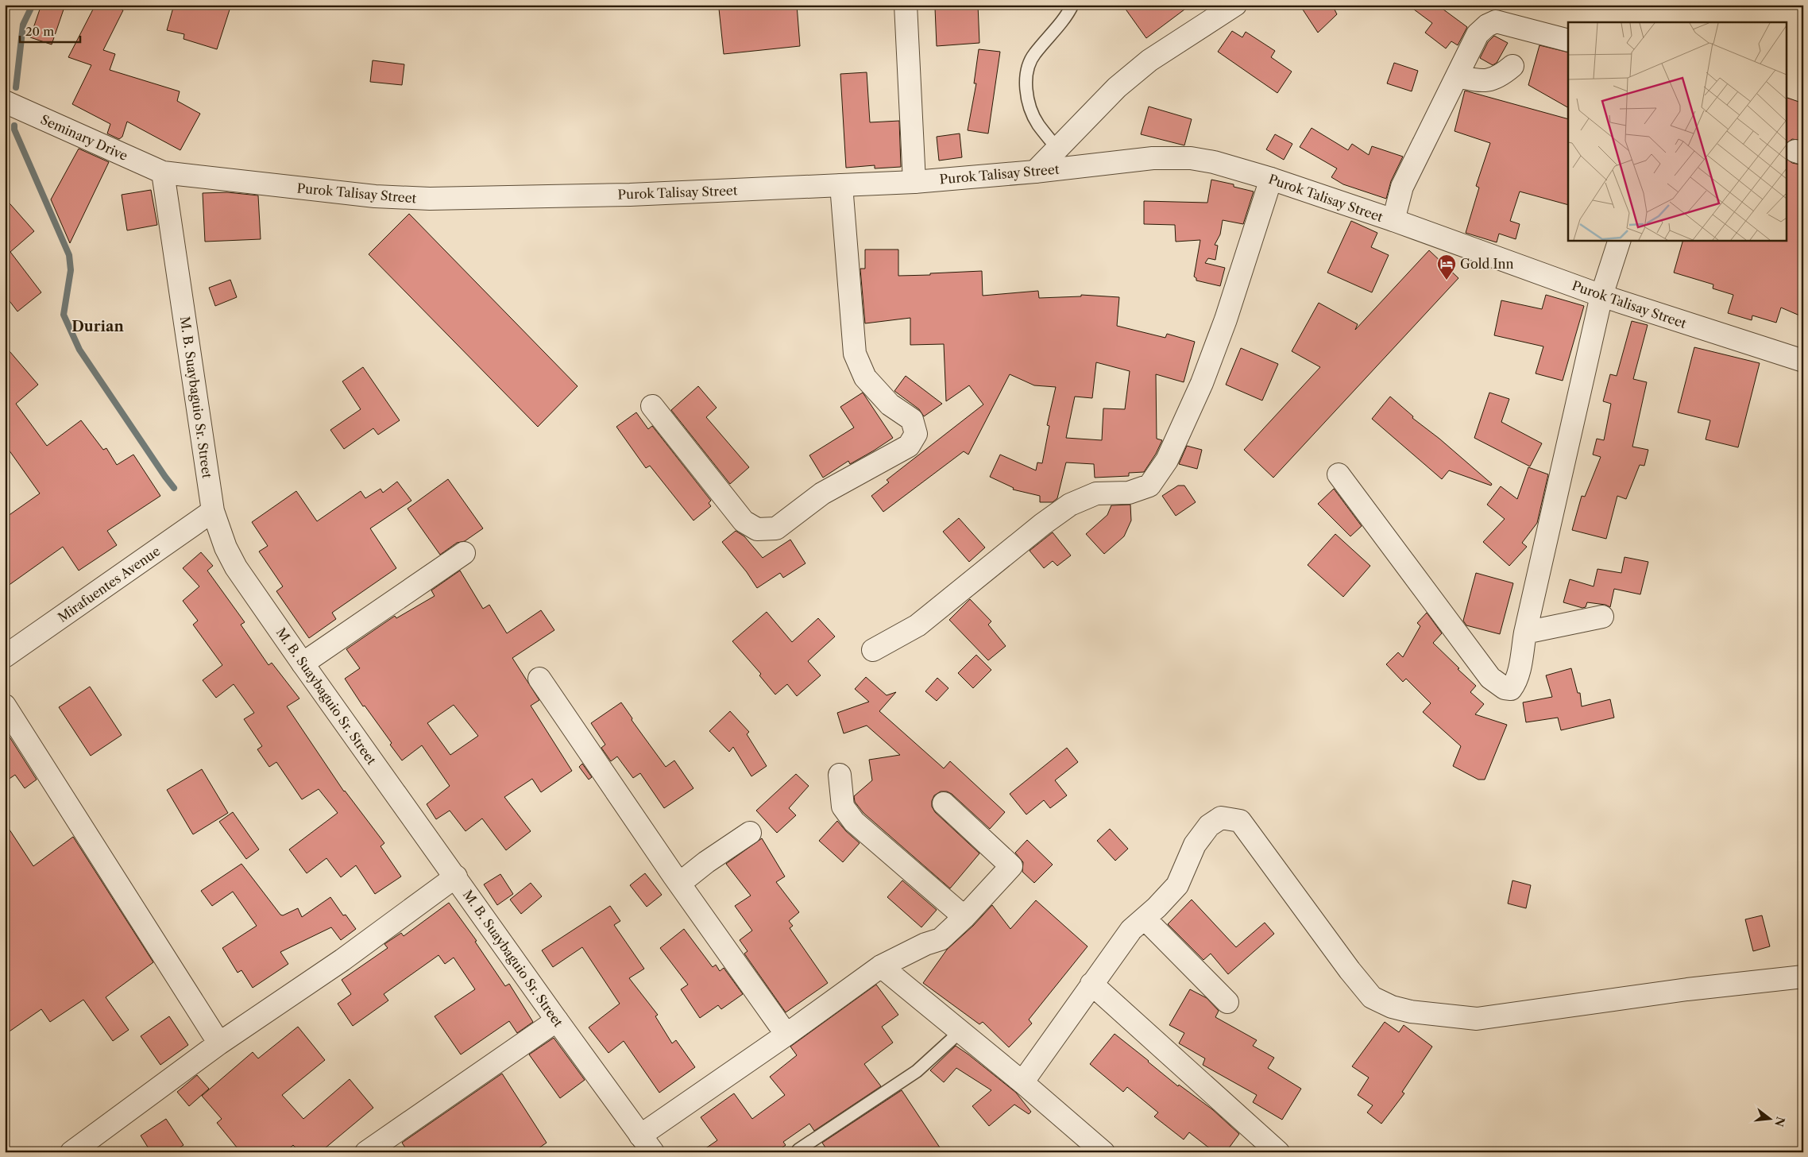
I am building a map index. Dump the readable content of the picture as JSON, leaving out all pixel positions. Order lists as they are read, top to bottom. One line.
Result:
{"streets":{"street":["Seminary Drive","Purok Talisay Street","M. B. Suaybaguio Sr. Street","Mirafuentes Avenue"]},"crossings":[["Seminary Drive","Purok Talisay Street"],["Seminary Drive","M. B. Suaybaguio Sr. Street"],["Purok Talisay Street","M. B. Suaybaguio Sr. Street"],["M. B. Suaybaguio Sr. Street","Mirafuentes Avenue"]],"districts":["Durian"],"places":{"hotel":["Gold Inn"]},"scale_bar":"20 m","north":"right"}
